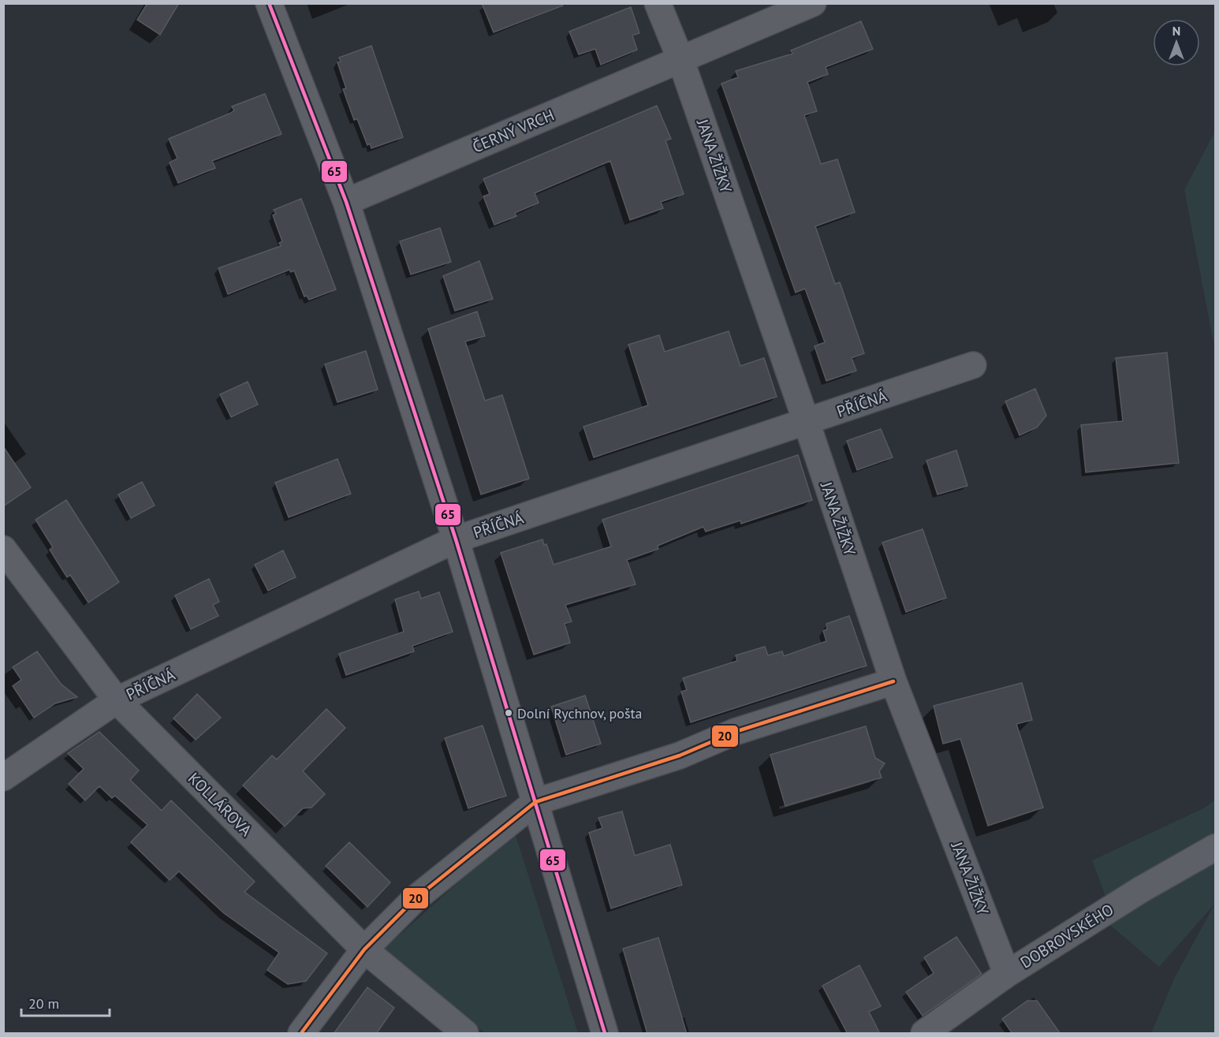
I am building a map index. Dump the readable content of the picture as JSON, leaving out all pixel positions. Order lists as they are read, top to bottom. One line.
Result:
{"streets":{"street":["ČERNÝ VRCH","JANA ŽIŽKY","PŘÍČNÁ","KOLLÁROVA","DOBROVSKÉHO"]},"crossings":[["ČERNÝ VRCH","JANA ŽIŽKY"],["JANA ŽIŽKY","PŘÍČNÁ"],["JANA ŽIŽKY","DOBROVSKÉHO"],["PŘÍČNÁ","KOLLÁROVA"]],"places":["Dolní Rychnov, pošta"],"lines":["transit line 65","transit line 20"],"scale_bar":"20 m","north":"top"}
